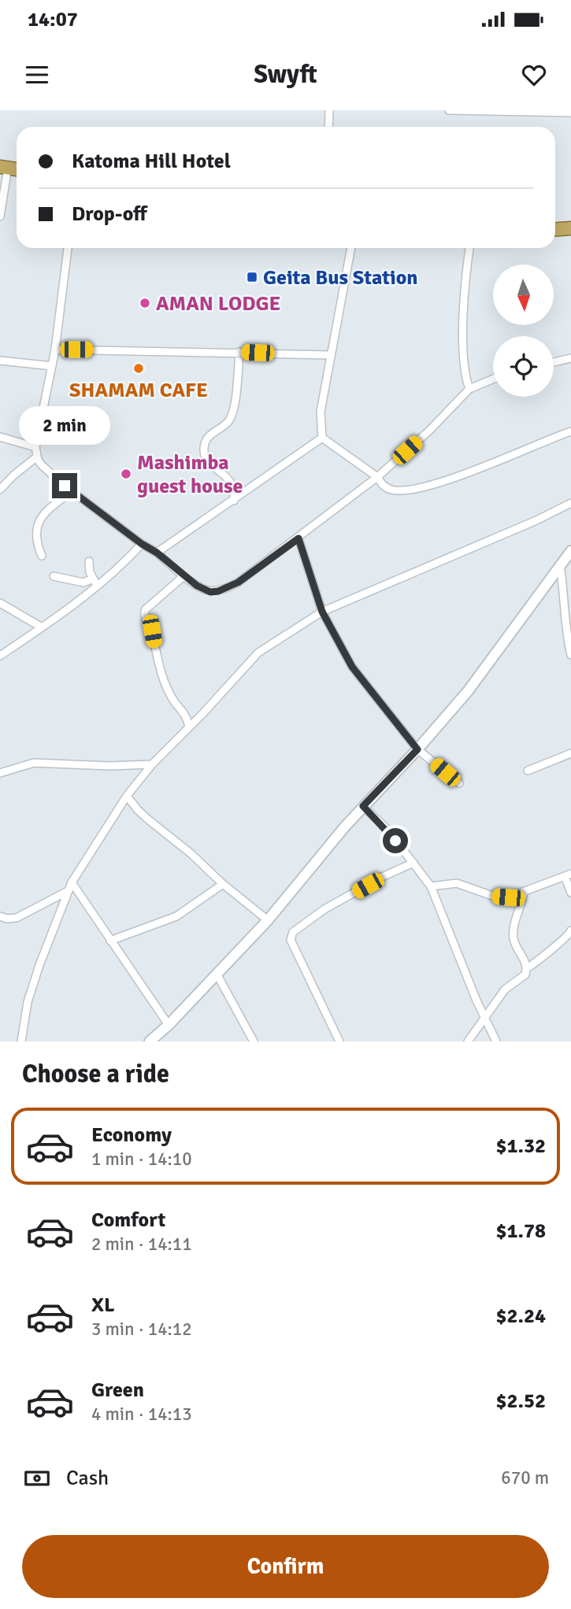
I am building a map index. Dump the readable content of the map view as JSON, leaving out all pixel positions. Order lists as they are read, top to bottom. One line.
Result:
{"places":{"transit":["Geita Bus Station"],"other":["AMAN LODGE","SHAMAM CAFE","Mashimba guest house"]},"north":"bottom","page":{"status":"14:07","header":"Swyft","banner":["Katoma Hill Hotel","Drop-off"],"bubble":"2 min","heading":"Choose a ride","list":[{"name":"Economy","note":"1 min · 14:10","value":"$1.32"},{"name":"Comfort","note":"2 min · 14:11","value":"$1.78"},{"name":"XL","note":"3 min · 14:12","value":"$2.24"},{"name":"Green","note":"4 min · 14:13","value":"$2.52"}],"pay":["Cash","670 m"],"buttons":"Confirm"}}
